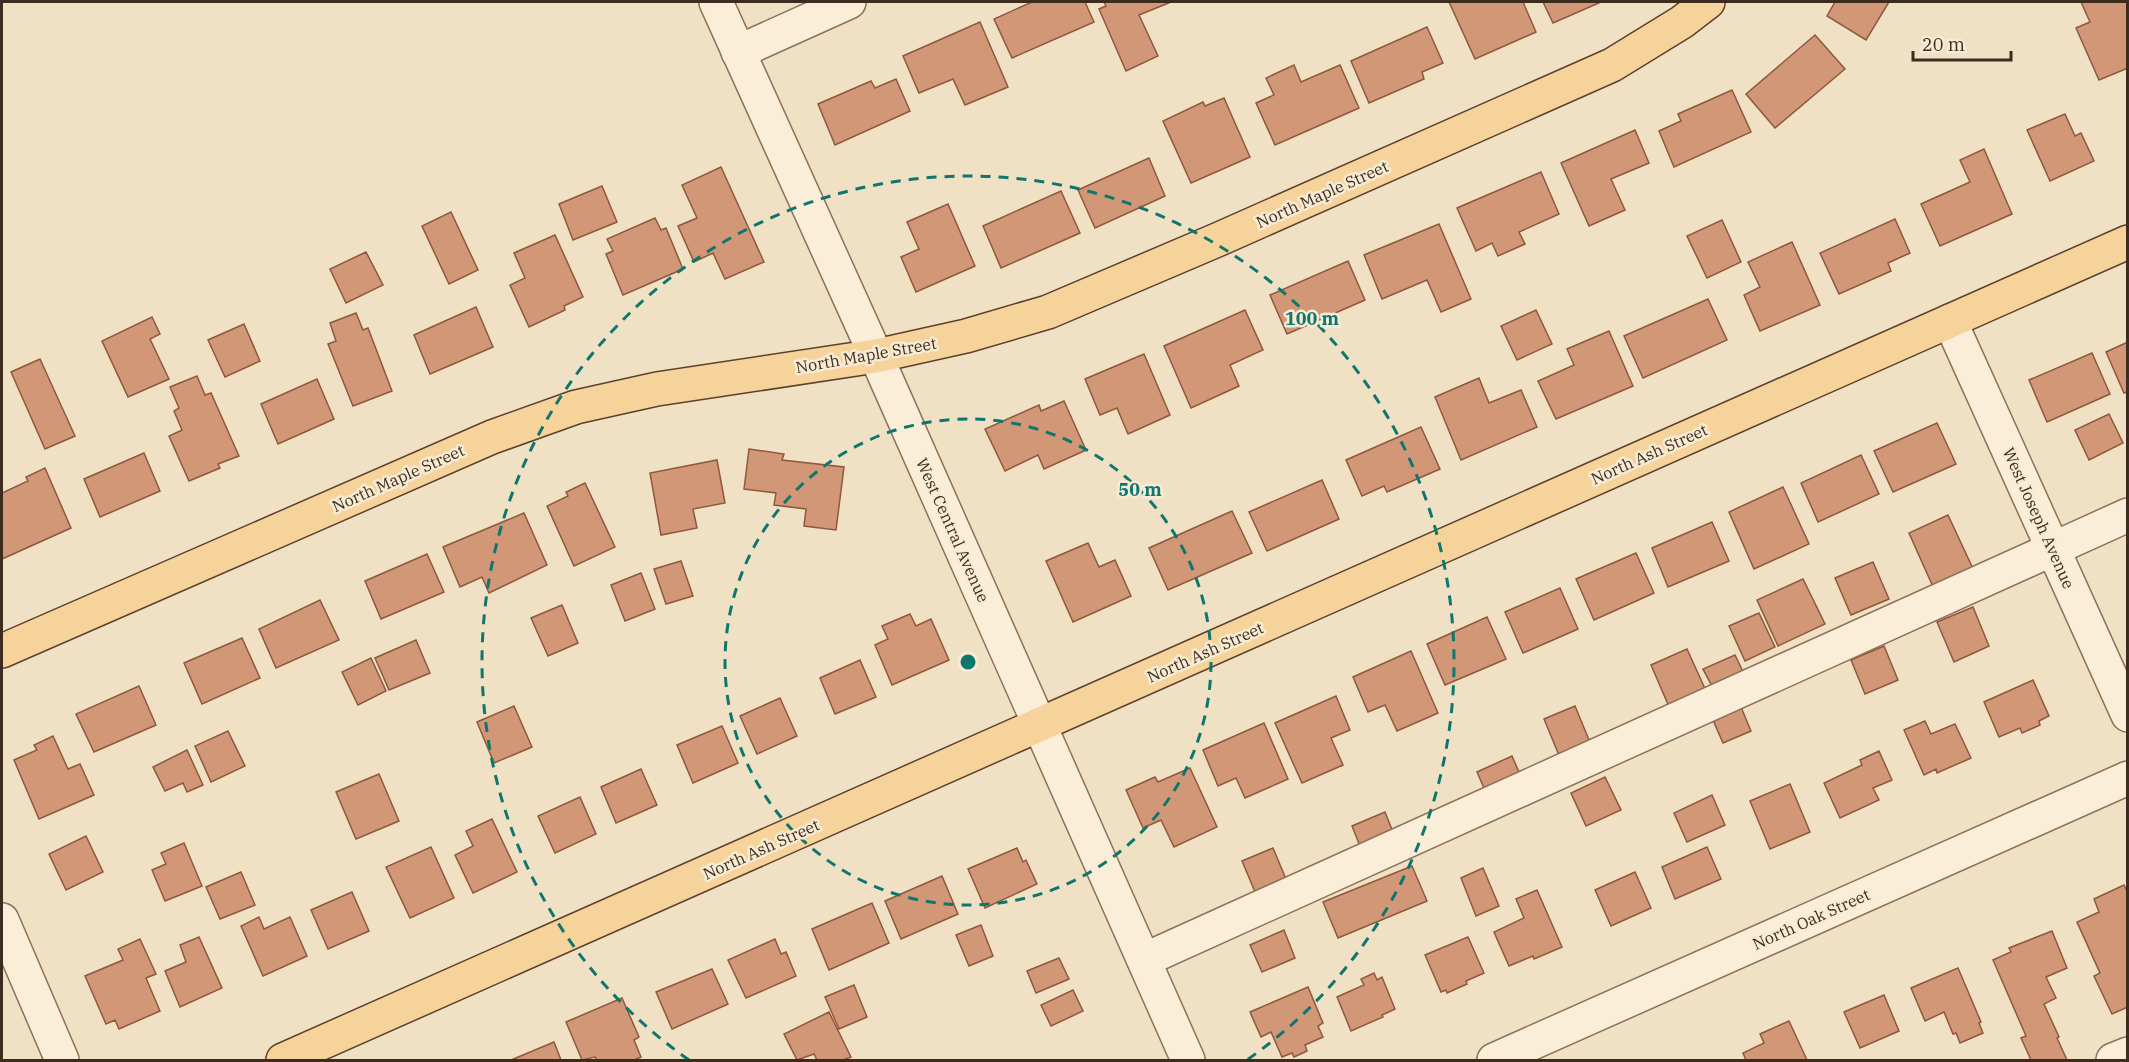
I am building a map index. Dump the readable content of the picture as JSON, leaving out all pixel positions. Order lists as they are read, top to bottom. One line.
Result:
{"streets":{"main road":["North Maple Street","North Ash Street"],"street":["West Joseph Avenue","West Central Avenue","North Oak Street"]},"crossings":[["North Maple Street","West Central Avenue"],["North Ash Street","West Joseph Avenue"],["North Ash Street","West Central Avenue"]],"scale_bar":"20 m","rings":["100 m","50 m"]}
